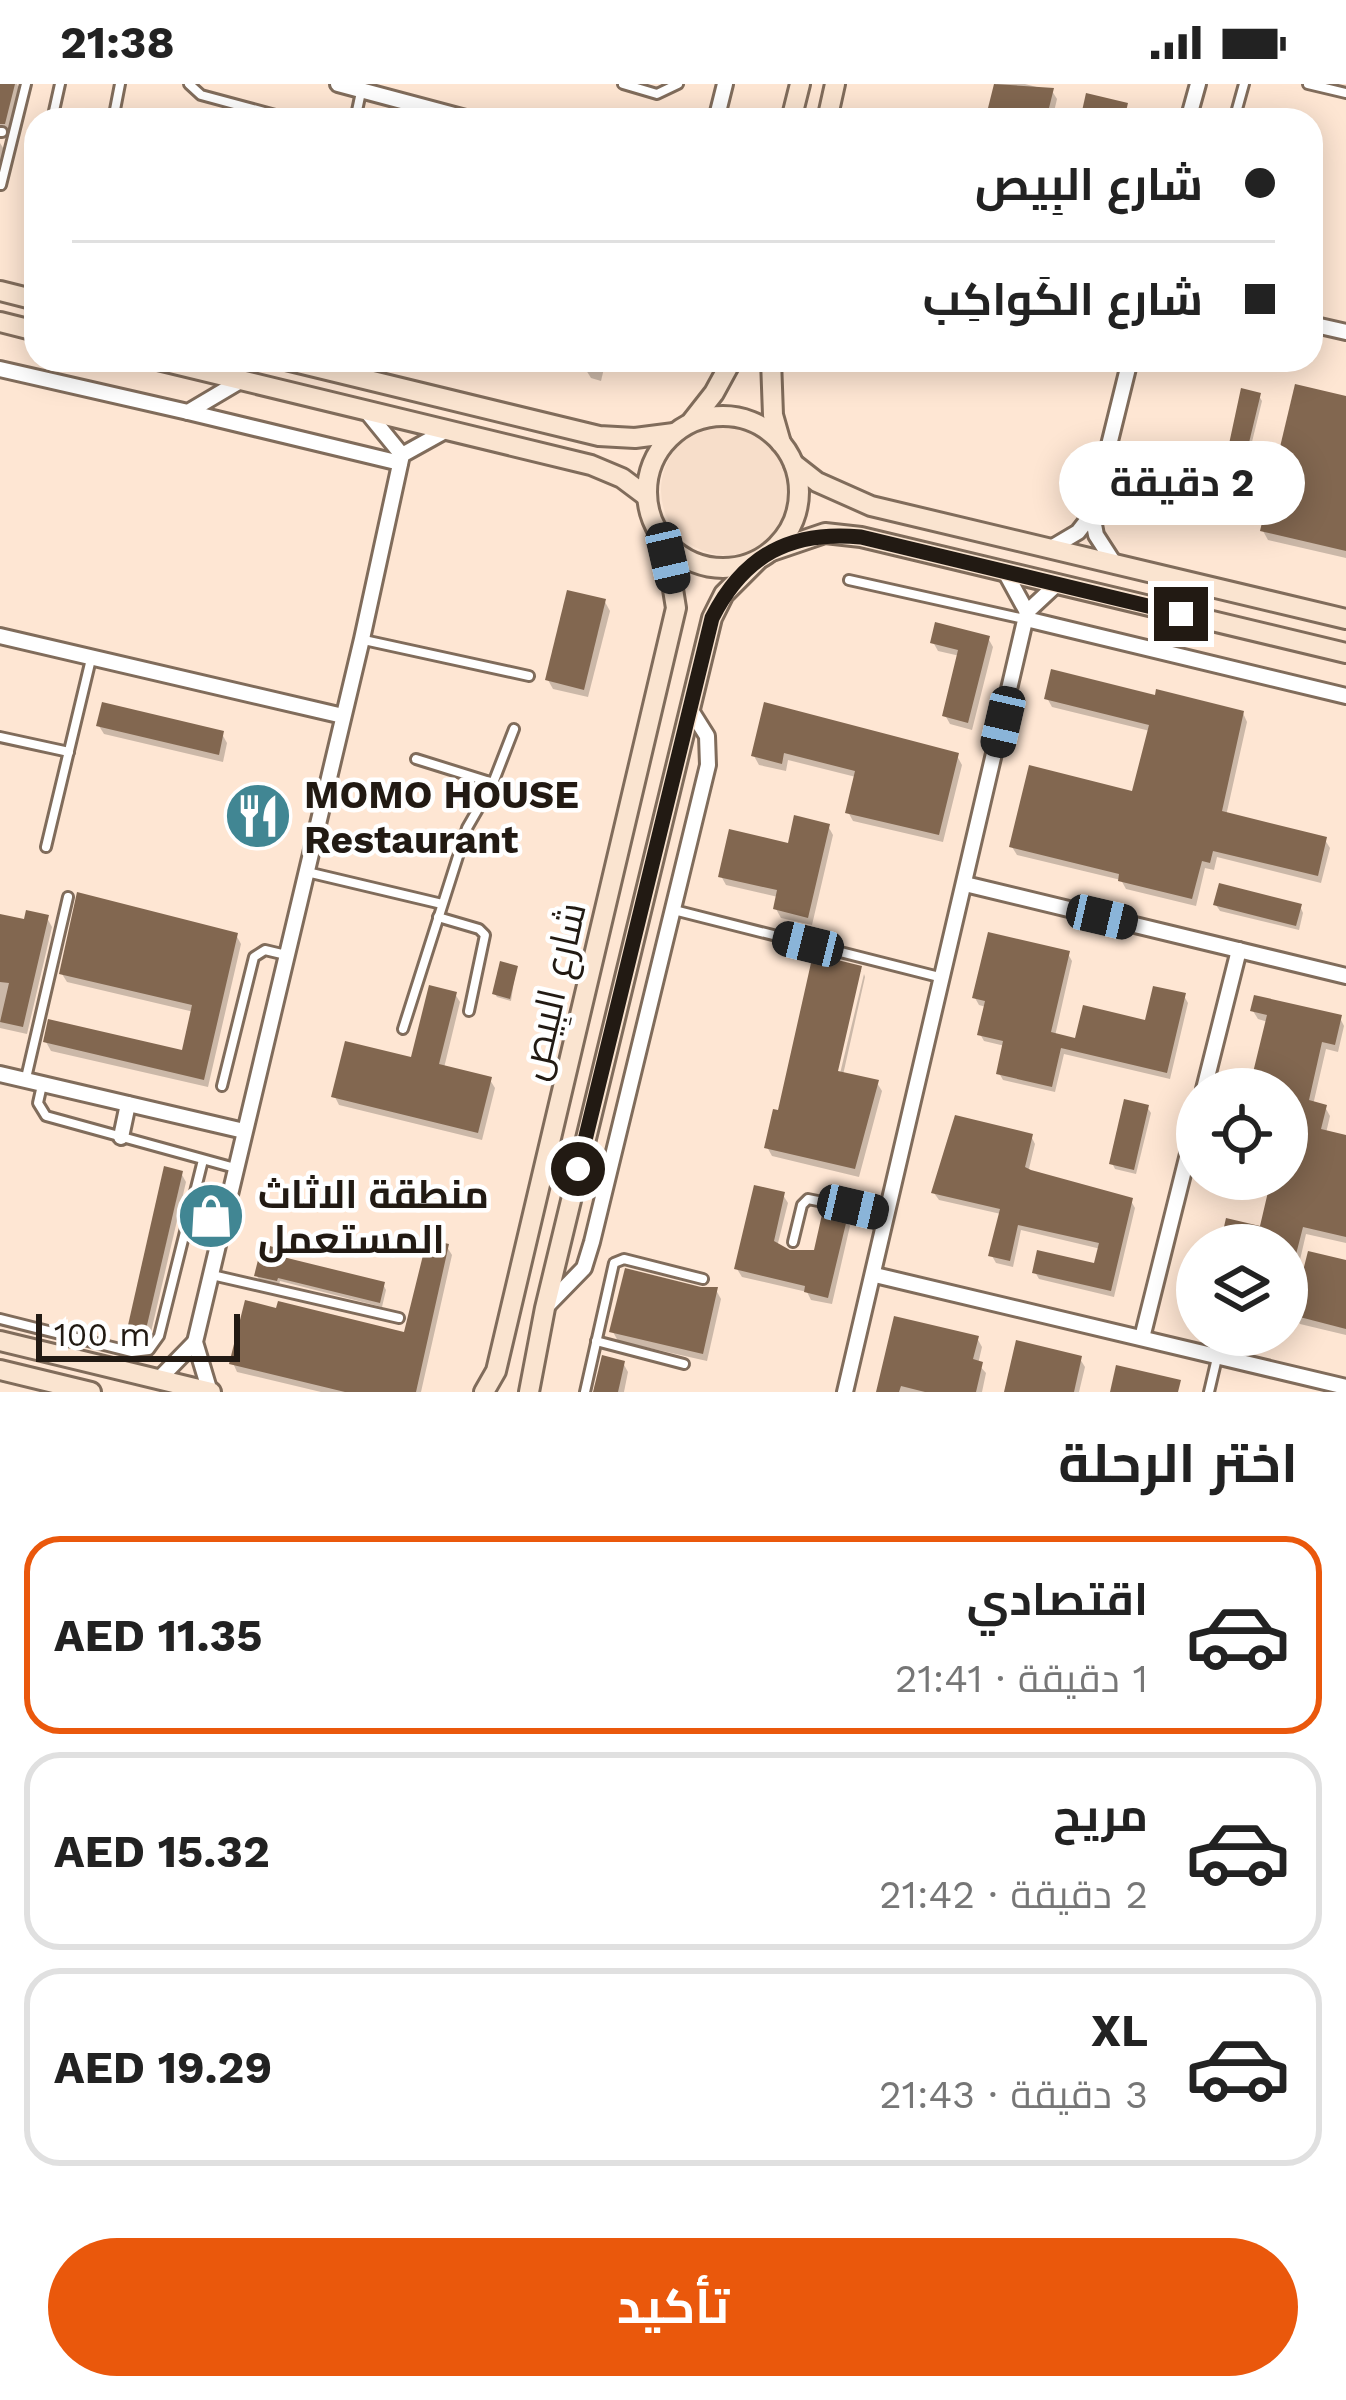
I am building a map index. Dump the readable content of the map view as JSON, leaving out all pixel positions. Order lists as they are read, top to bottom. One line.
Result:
{"streets":{"street":["شارع البِيص"]},"places":{"restaurant":["MOMO HOUSE Restaurant"],"shop":["منطقة الاثاث المستعمل"]},"scale_bar":"100 m","page":{"status":"21:38","banner":["شارع البِيص","شارع الكَواكِب"],"bubble":"2 دقيقة","scale":"100 m","heading":"اختر الرحلة","list":[{"name":"اقتصادي","note":"1 دقيقة · 21:41","value":"AED 11.35"},{"name":"مريح","note":"2 دقيقة · 21:42","value":"AED 15.32"},{"name":"XL","note":"3 دقيقة · 21:43","value":"AED 19.29"}],"buttons":"تأكيد"}}
